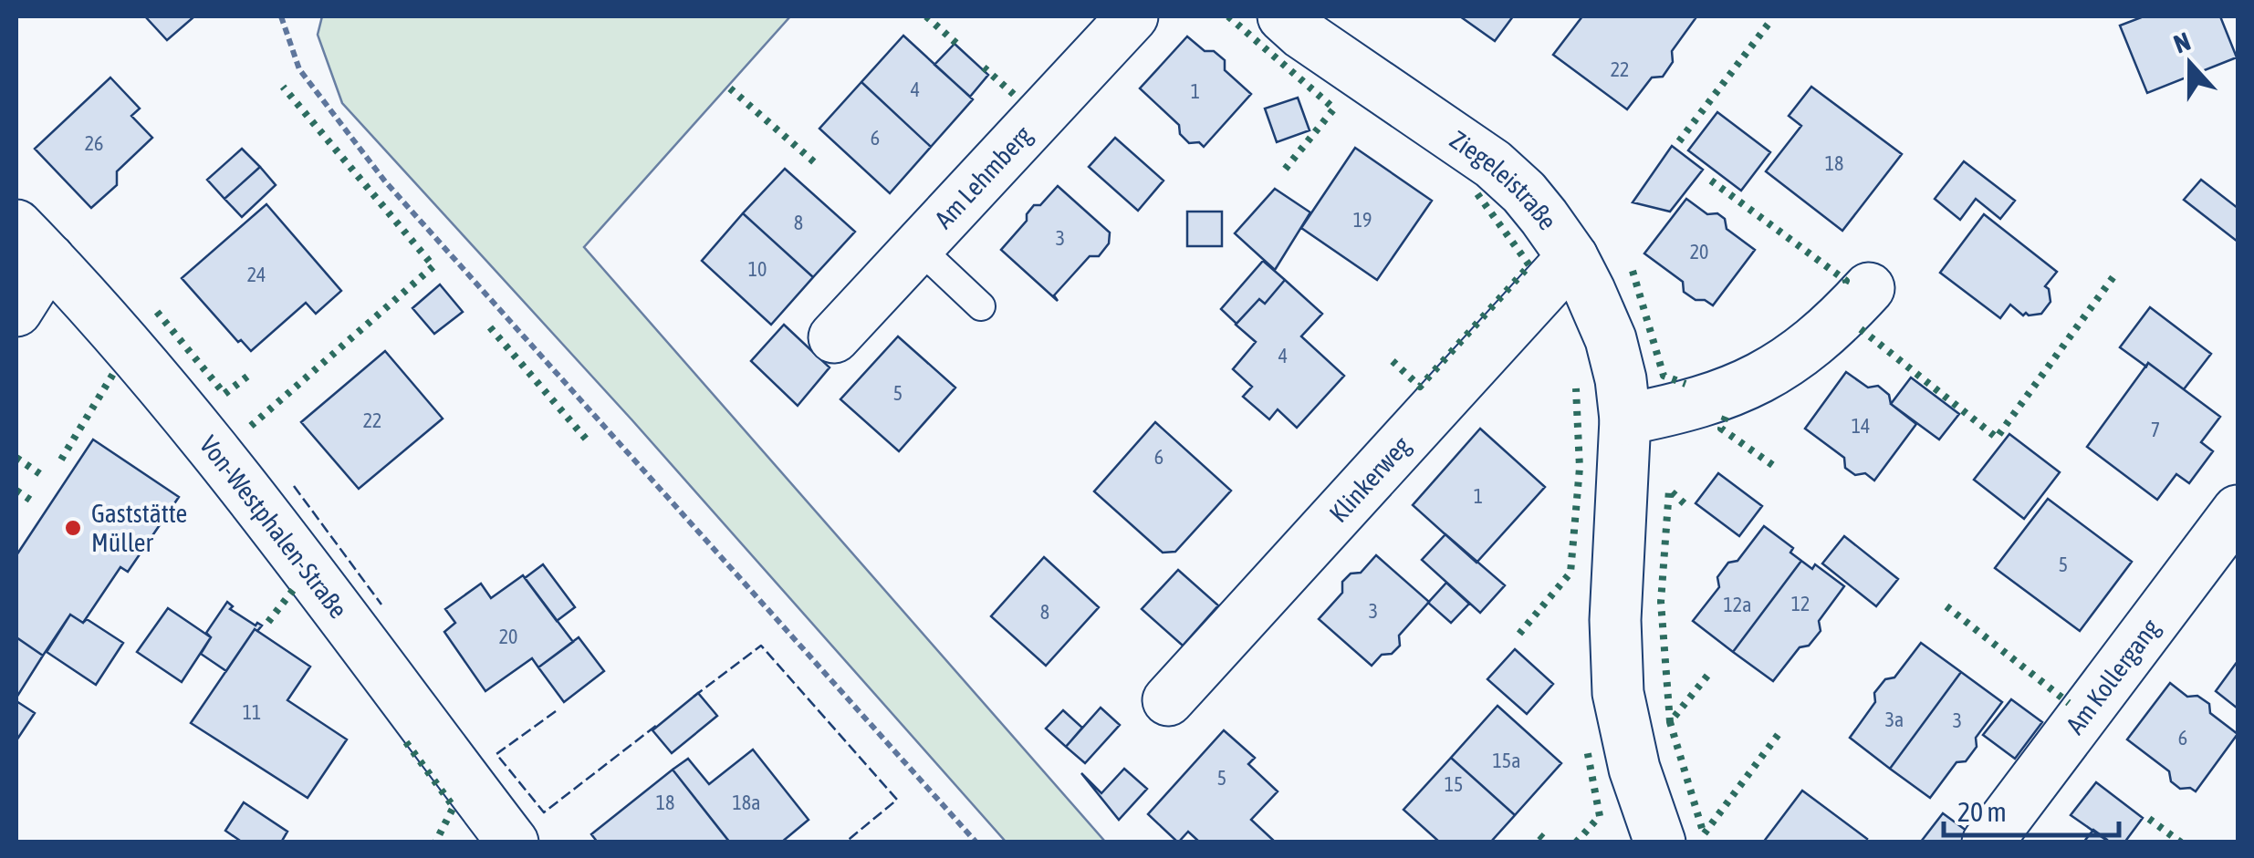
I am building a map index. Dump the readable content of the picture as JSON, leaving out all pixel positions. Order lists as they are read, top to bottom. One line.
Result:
{"streets":{"street":["Am Lehmberg","Ziegeleistraße","Klinkerweg","Von-Westphalen-Straße","Am Kollergang"]},"crossings":[["Ziegeleistraße","Klinkerweg"]],"places":["Gaststätte Müller"],"house_numbers":["22","4","1","6","26","18","19","8","3","20","10","24","4","5","22","14","7","6","1","5","12","12a","3","8","20","11","3a","3","6","15a","5","15","18","18a"],"scale_bar":"20 m","north":"top"}
